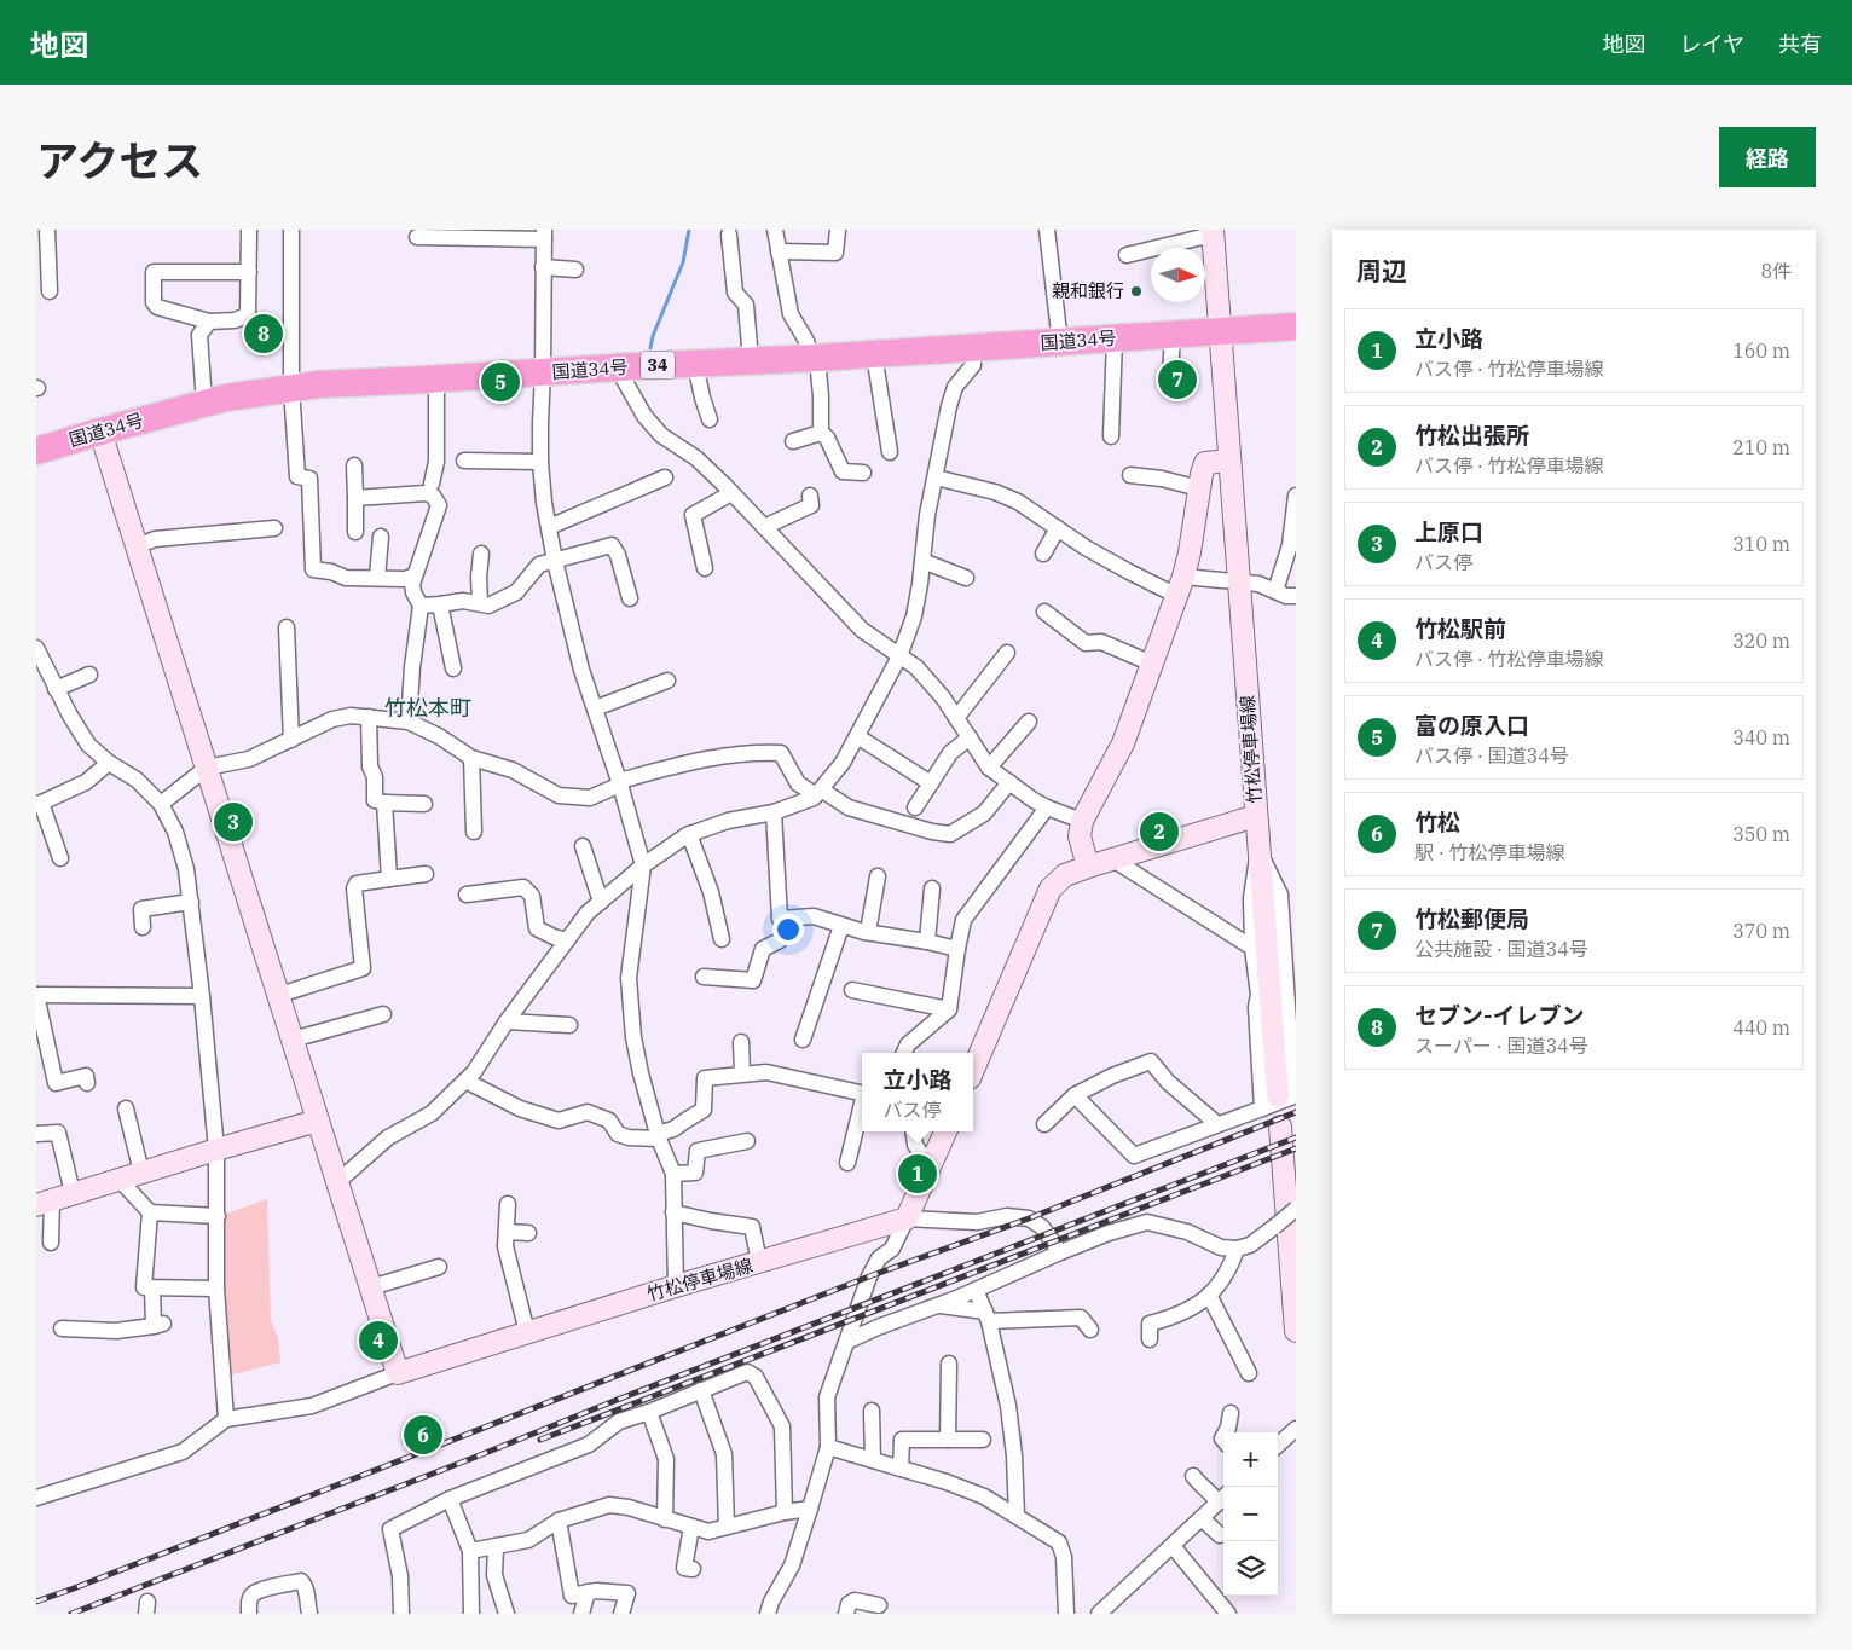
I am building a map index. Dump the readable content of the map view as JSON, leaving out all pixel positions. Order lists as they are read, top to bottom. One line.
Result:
{"streets":{"highway":["国道34号","34"],"street":["竹松停車場線"]},"crossings":[["国道34号","竹松停車場線"]],"districts":["竹松本町"],"places":["親和銀行"],"north":"right","page":{"header":"地図","nav":["地図","レイヤ","共有"],"title":"アクセス","buttons":"経路","heading":["周辺","8件"],"list":[{"mark":"1","name":"立小路","note":"バス停 · 竹松停車場線","value":"160 m"},{"mark":"2","name":"竹松出張所","note":"バス停 · 竹松停車場線","value":"210 m"},{"mark":"3","name":"上原口","note":"バス停","value":"310 m"},{"mark":"4","name":"竹松駅前","note":"バス停 · 竹松停車場線","value":"320 m"},{"mark":"5","name":"富の原入口","note":"バス停 · 国道34号","value":"340 m"},{"mark":"6","name":"竹松","note":"駅 · 竹松停車場線","value":"350 m"},{"mark":"7","name":"竹松郵便局","note":"公共施設 · 国道34号","value":"370 m"},{"mark":"8","name":"セブン-イレブン","note":"スーパー · 国道34号","value":"440 m"}],"pins":["8","7","5","3","2","1","4","6"],"popup":["立小路","バス停"],"map_buttons":["+","−"]}}
